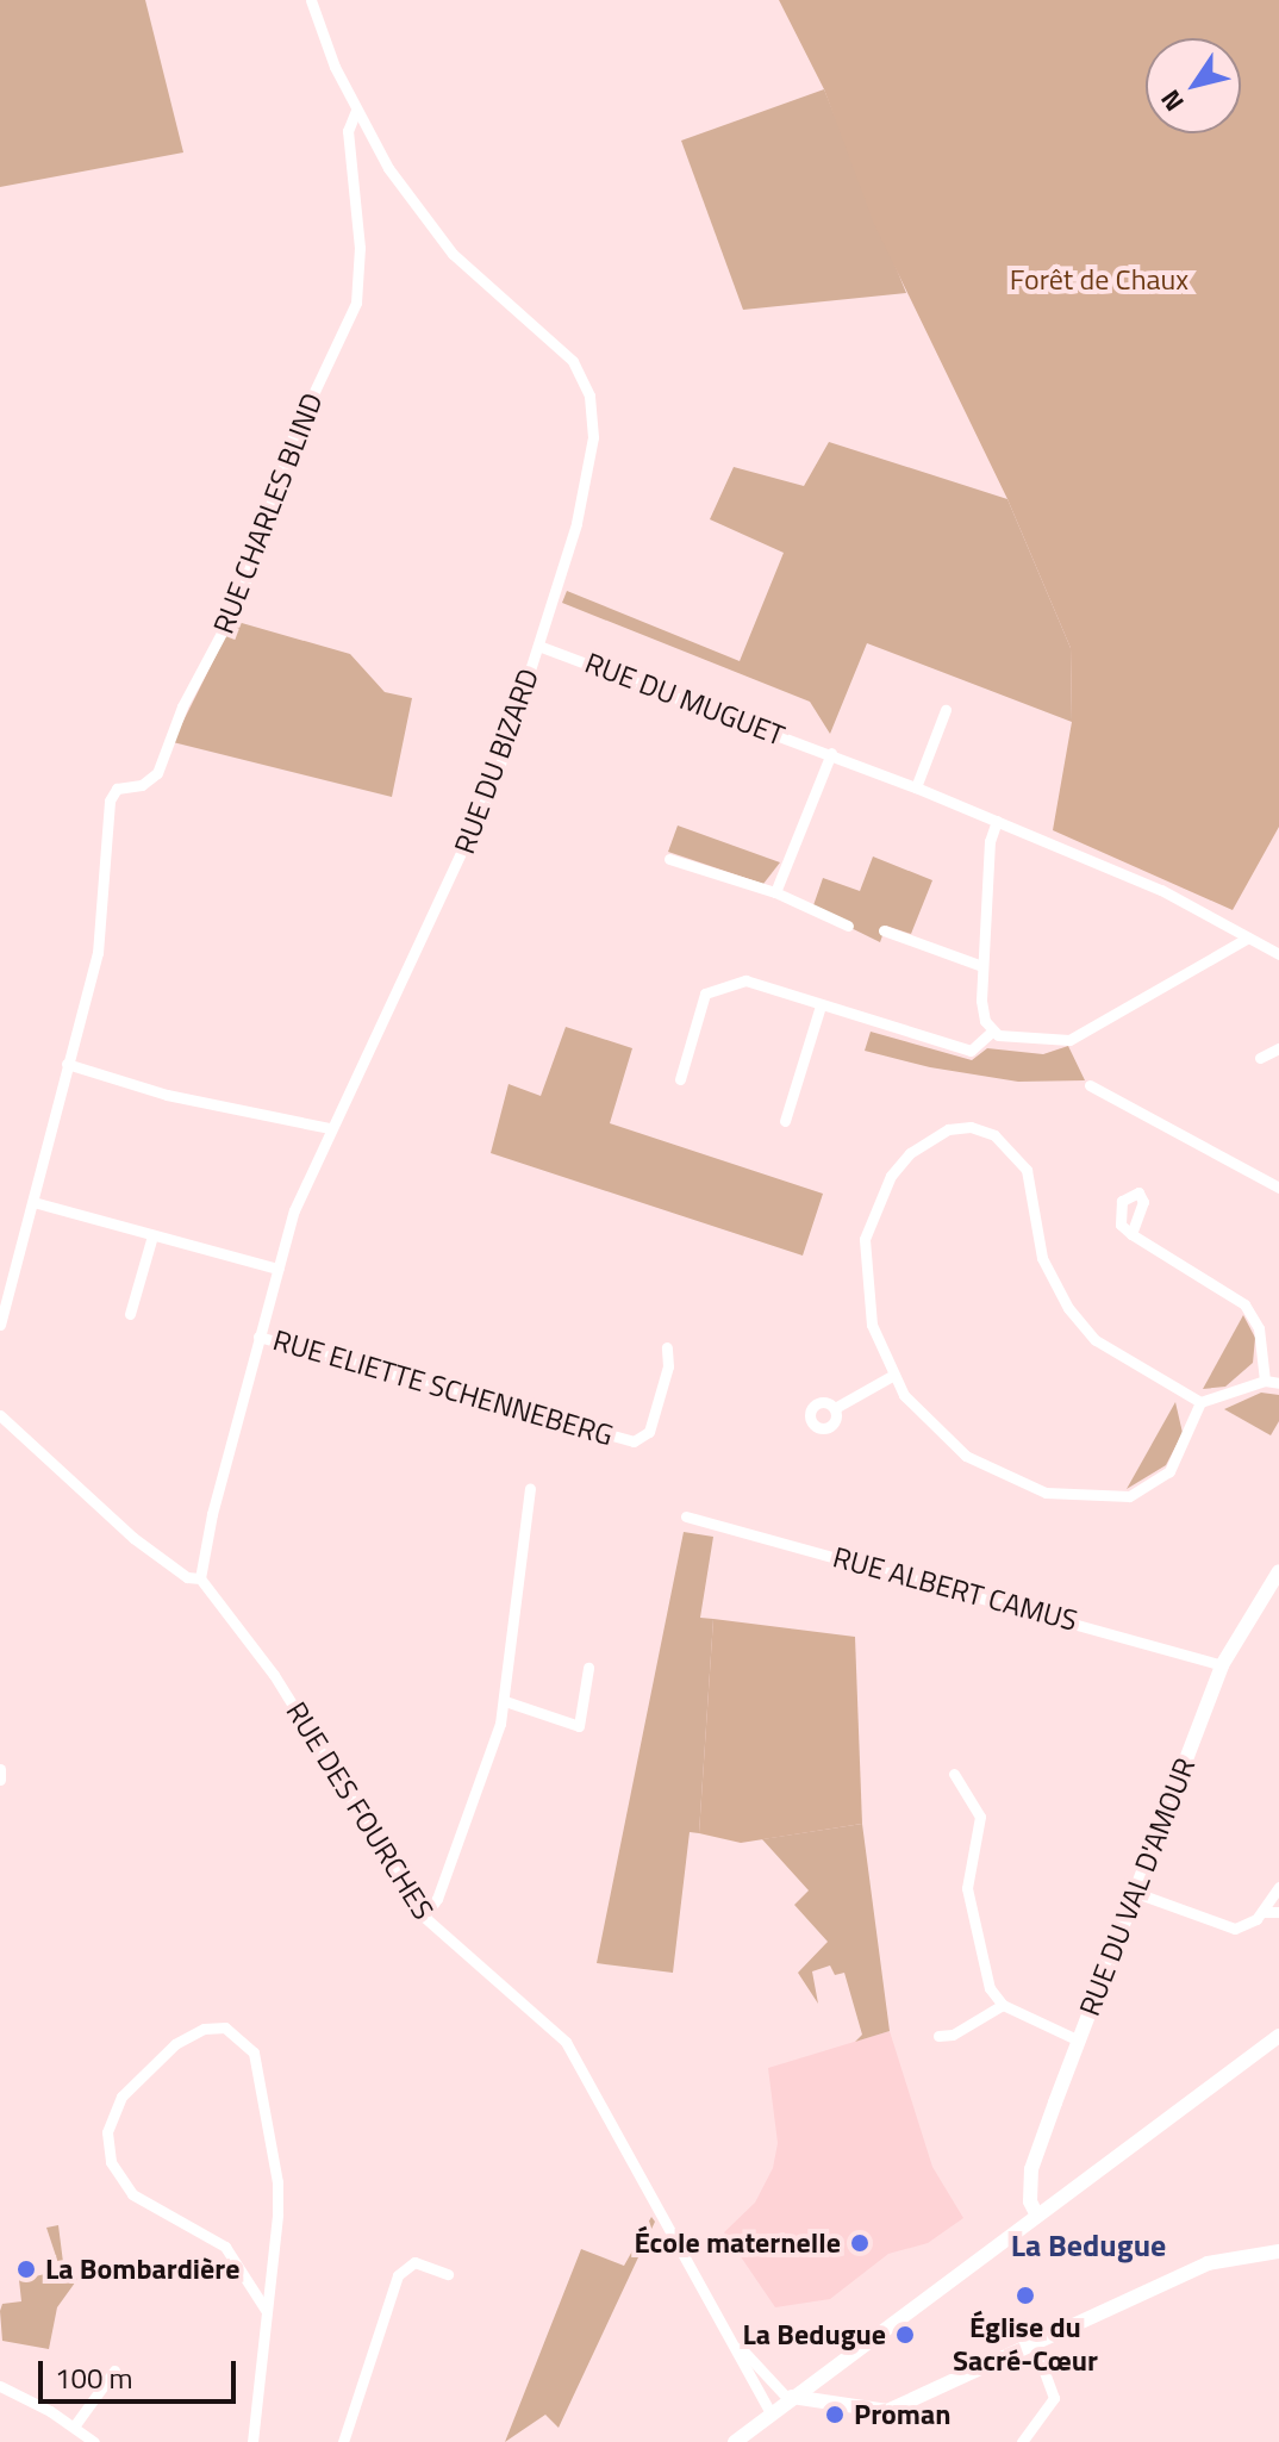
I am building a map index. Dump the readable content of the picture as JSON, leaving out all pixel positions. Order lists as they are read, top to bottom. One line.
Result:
{"streets":{"street":["RUE CHARLES BLIND","RUE DU MUGUET","RUE DU BIZARD","RUE ELIETTE SCHENNEBERG","RUE ALBERT CAMUS","RUE DES FOURCHES","RUE DU VAL D'AMOUR"]},"crossings":[["RUE CHARLES BLIND","RUE DU BIZARD"],["RUE DU MUGUET","RUE DU BIZARD"],["RUE DU BIZARD","RUE ELIETTE SCHENNEBERG"],["RUE DU BIZARD","RUE DES FOURCHES"],["RUE ALBERT CAMUS","RUE DU VAL D'AMOUR"]],"districts":["La Bedugue"],"parks":["Forêt de Chaux"],"places":["École maternelle","La Bombardière","Église du Sacré-Cœur","La Bedugue","Proman"],"scale_bar":"100 m","north":"bottom left"}
